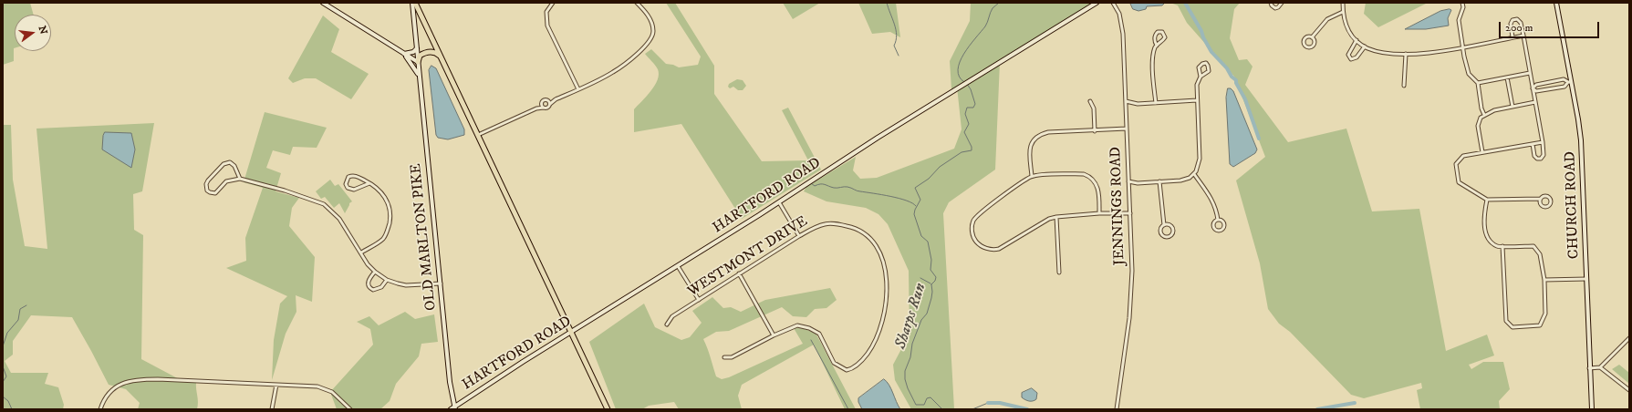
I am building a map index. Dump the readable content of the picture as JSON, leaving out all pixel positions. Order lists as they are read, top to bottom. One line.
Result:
{"streets":{"street":["HARTFORD ROAD","CHURCH ROAD","JENNINGS ROAD","OLD MARLTON PIKE","WESTMONT DRIVE"]},"crossings":[["HARTFORD ROAD","OLD MARLTON PIKE"]],"water":["Sharps Run"],"scale_bar":"200 m","north":"right"}
